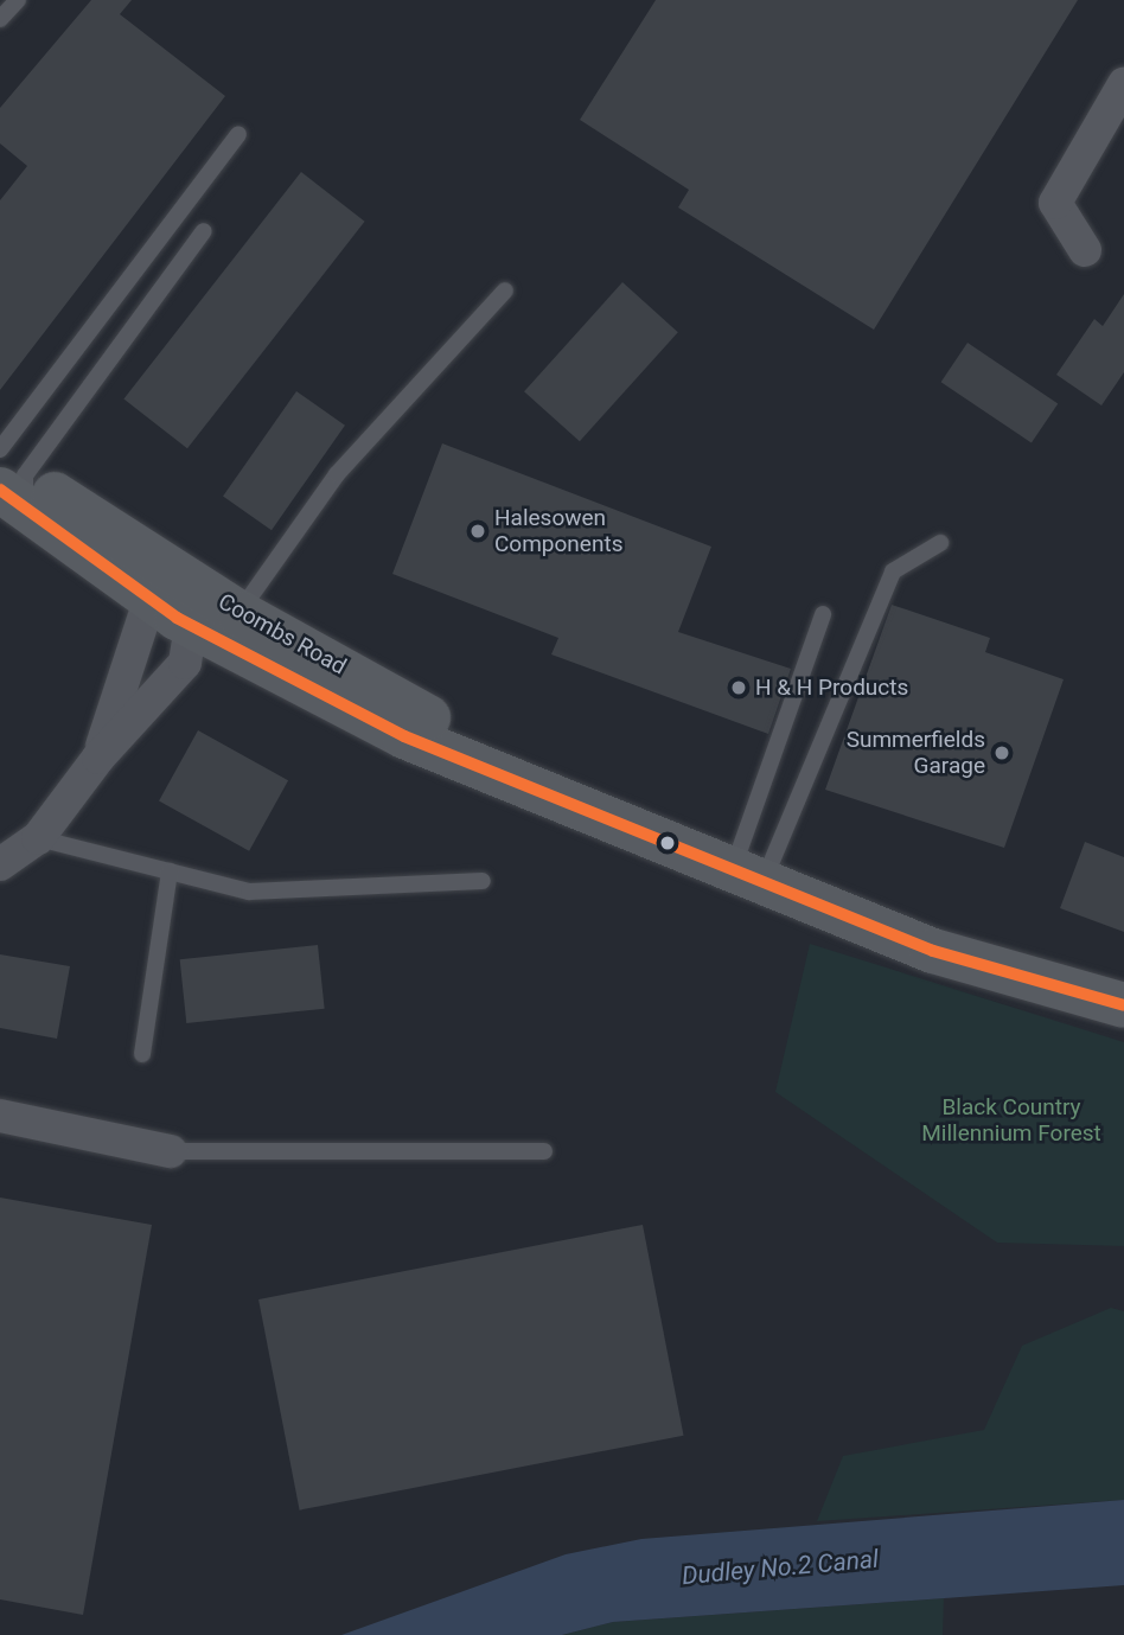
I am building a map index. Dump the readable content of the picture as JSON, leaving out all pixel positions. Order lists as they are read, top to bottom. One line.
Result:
{"streets":{"main road":["Coombs Road"]},"water":["Dudley No.2 Canal"],"parks":["Black Country Millennium Forest"],"places":["Halesowen Components","H & H Products","Summerfields Garage"]}
